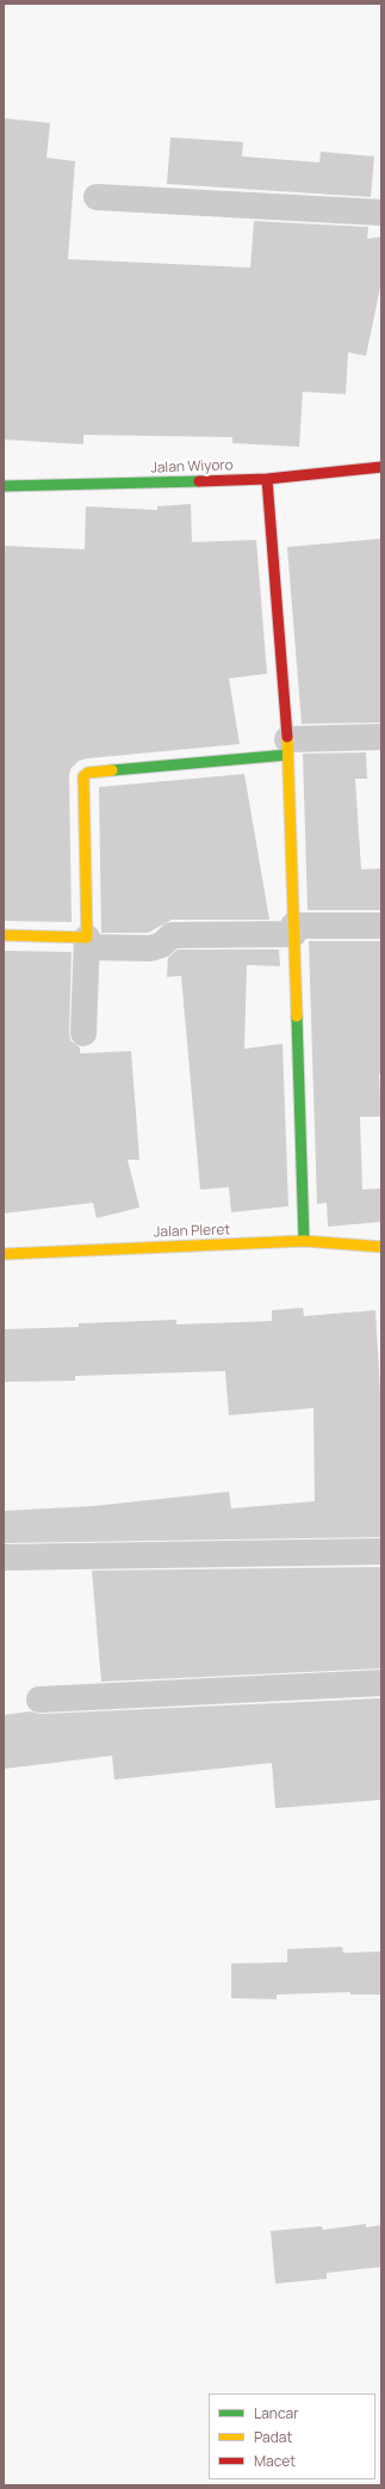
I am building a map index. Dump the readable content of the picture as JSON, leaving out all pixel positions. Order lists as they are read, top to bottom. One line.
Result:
{"streets":{"street":["Jalan Wiyoro","Jalan Pleret"]},"legend":["Lancar","Padat","Macet"]}
